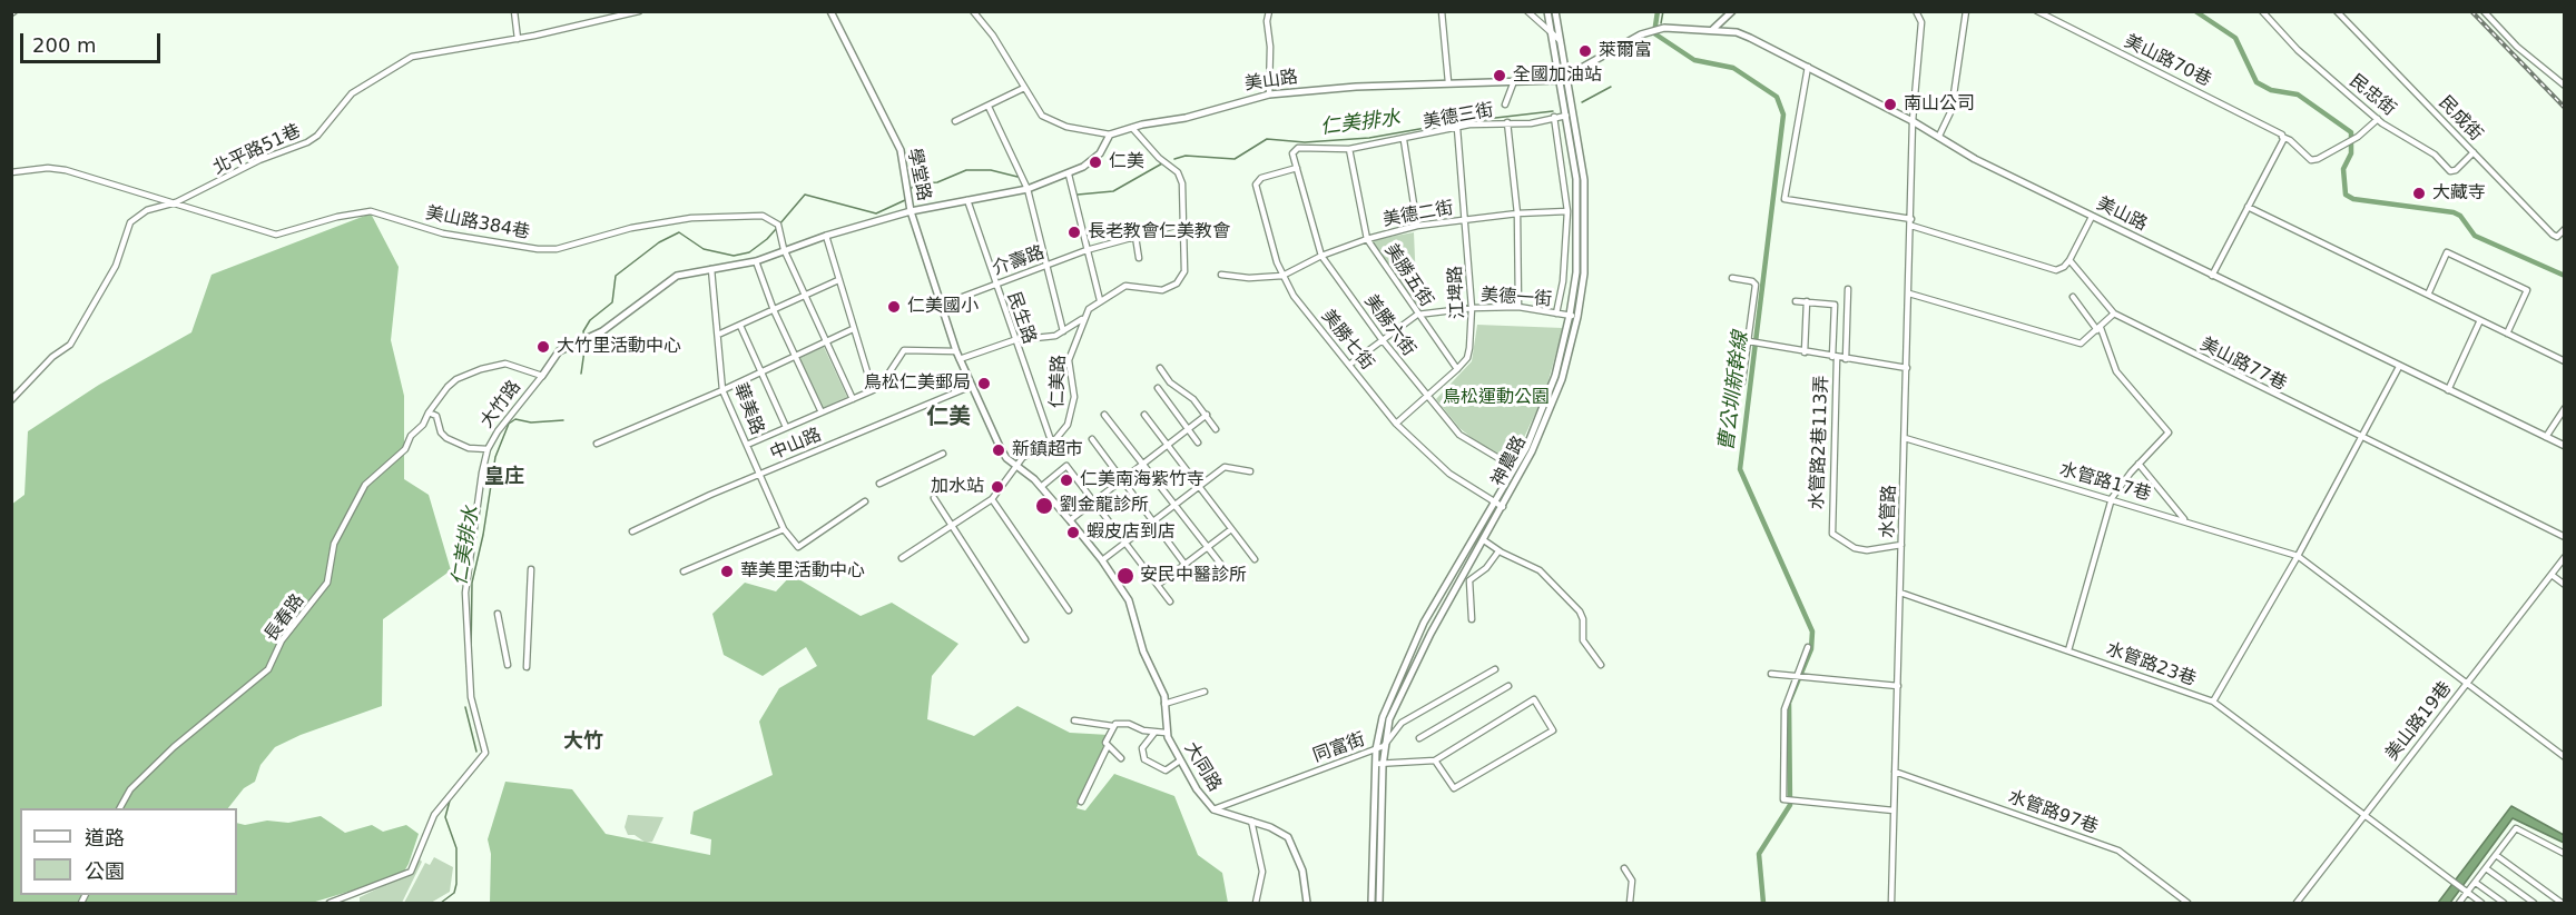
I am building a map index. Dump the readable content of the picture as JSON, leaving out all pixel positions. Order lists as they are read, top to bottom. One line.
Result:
{"streets":{"street":["美山路70巷","美山路","民忠街","美德三街","民成街","北平路51巷","學堂路","美德二街","美山路384巷","介壽路","美勝五街","江埤路","美德一街","民生路","美勝六街","美勝七街","美山路77巷","仁美路","大竹路","華美路","水管路2巷113弄","中山路","神農路","水管路17巷","水管路","長春路","水管路23巷","美山路19巷","同富街","大同路","水管路97巷"]},"crossings":[["美山路70巷","民忠街"],["美山路","仁美路"],["美山路","神農路"],["美山路","水管路"],["民忠街","民成街"],["美德三街","美勝五街"],["美德三街","江埤路"],["美德三街","美勝六街"],["美德三街","美勝七街"],["美德三街","神農路"],["北平路51巷","美山路384巷"],["學堂路","介壽路"],["學堂路","仁美路"],["學堂路","大竹路"],["學堂路","中山路"],["學堂路","大同路"],["美德二街","美勝五街"],["美德二街","江埤路"],["美德二街","美勝六街"],["美德二街","美勝七街"],["美山路384巷","大竹路"],["介壽路","民生路"],["介壽路","仁美路"],["美勝五街","江埤路"],["美勝五街","美德一街"],["江埤路","美德一街"],["江埤路","美勝六街"],["江埤路","美勝七街"],["美德一街","美勝六街"],["美德一街","美勝七街"],["美德一街","神農路"],["民生路","仁美路"],["美勝六街","美勝七街"],["美勝七街","神農路"],["大竹路","華美路"],["大竹路","長春路"],["華美路","中山路"],["水管路2巷113弄","水管路"],["神農路","同富街"],["水管路17巷","水管路"],["水管路17巷","美山路19巷"],["水管路","水管路23巷"],["水管路","水管路97巷"],["水管路23巷","美山路19巷"],["同富街","大同路"]],"districts":["仁美","皇庄","大竹"],"water":["仁美排水","曹公圳新幹線"],"parks":["鳥松運動公園"],"places":["萊爾富","全國加油站","南山公司","仁美","大藏寺","長老教會仁美教會","仁美國小","大竹里活動中心","鳥松仁美郵局","新鎮超市","仁美南海紫竹寺","加水站","劉金龍診所","蝦皮店到店","華美里活動中心","安民中醫診所"],"legend":["道路","公園"],"scale_bar":"200 m"}
